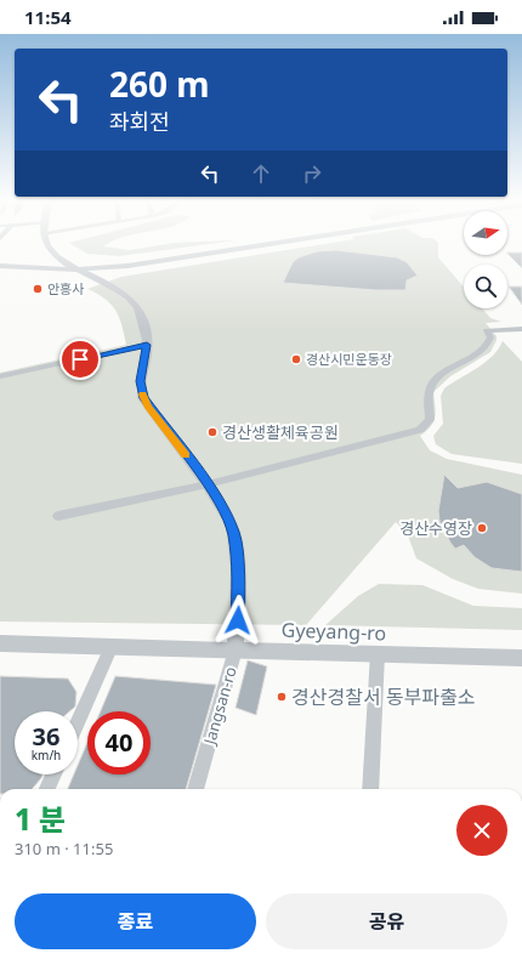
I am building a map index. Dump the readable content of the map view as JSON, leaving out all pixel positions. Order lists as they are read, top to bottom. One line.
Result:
{"streets":{"street":["Gyeyang-ro","Jangsan-ro"]},"crossings":[["Gyeyang-ro","Jangsan-ro"]],"places":["안흥사","경산시민운동장","경산생활체육공원","경산수영장","경산경찰서 동부파출소"],"north":"right","page":{"status":"11:54","turn":["260 m","좌회전"],"speed":"36 km/h","limit":"40","heading":["1 분","310 m · 11:55"],"buttons":["종료","공유"]}}
